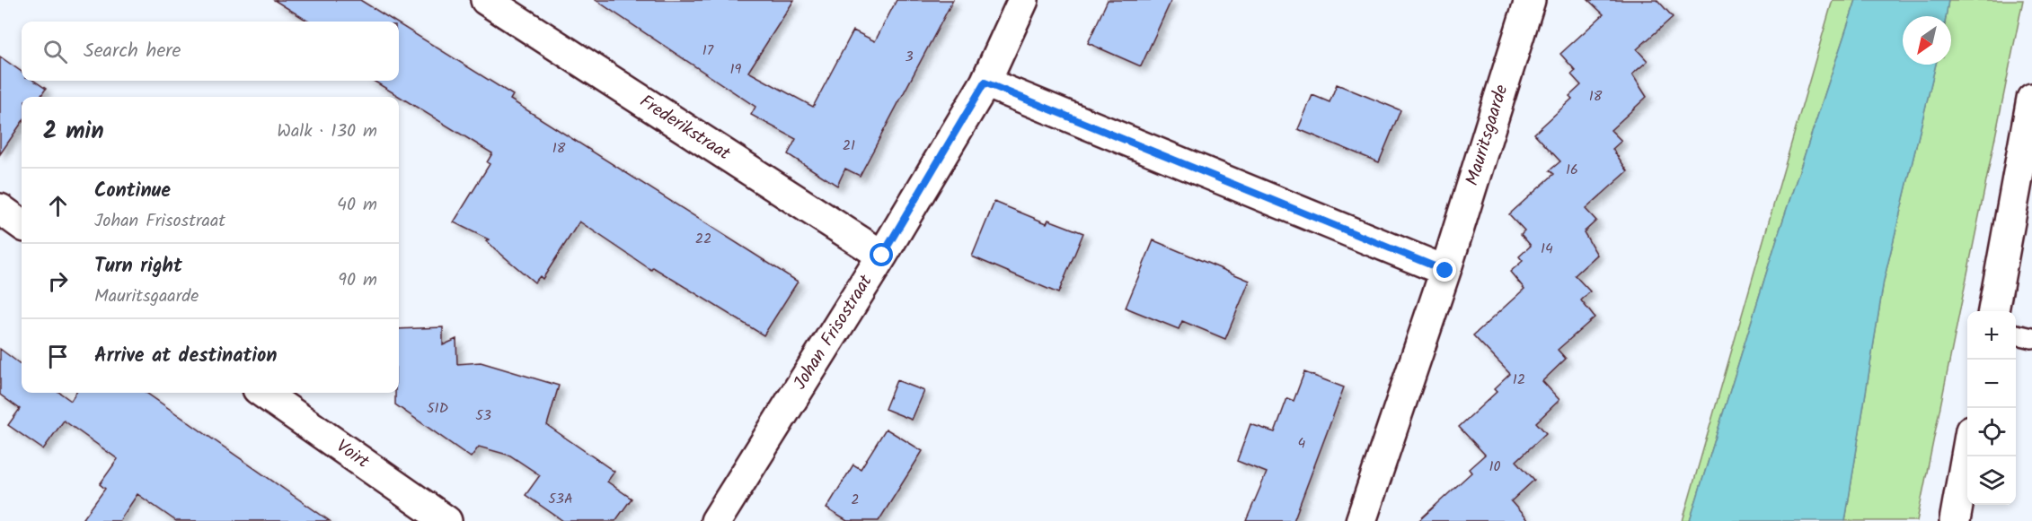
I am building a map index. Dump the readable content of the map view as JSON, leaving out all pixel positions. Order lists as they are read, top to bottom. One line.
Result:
{"streets":{"street":["Frederikstraat","Mauritsgaarde","Johan Frisostraat","Voirt"]},"crossings":[["Frederikstraat","Johan Frisostraat"]],"house_numbers":["17","3","19","18","21","18","16","22","14","12","51D","53","4","10","53A","2"],"north":"bottom left","page":{"search":"Search here","heading":["2 min","Walk · 130 m"],"list":[["Continue","Johan Frisostraat","40 m"],["Turn right","Mauritsgaarde","90 m"],"Arrive at destination"],"map_buttons":["+","−"]}}
